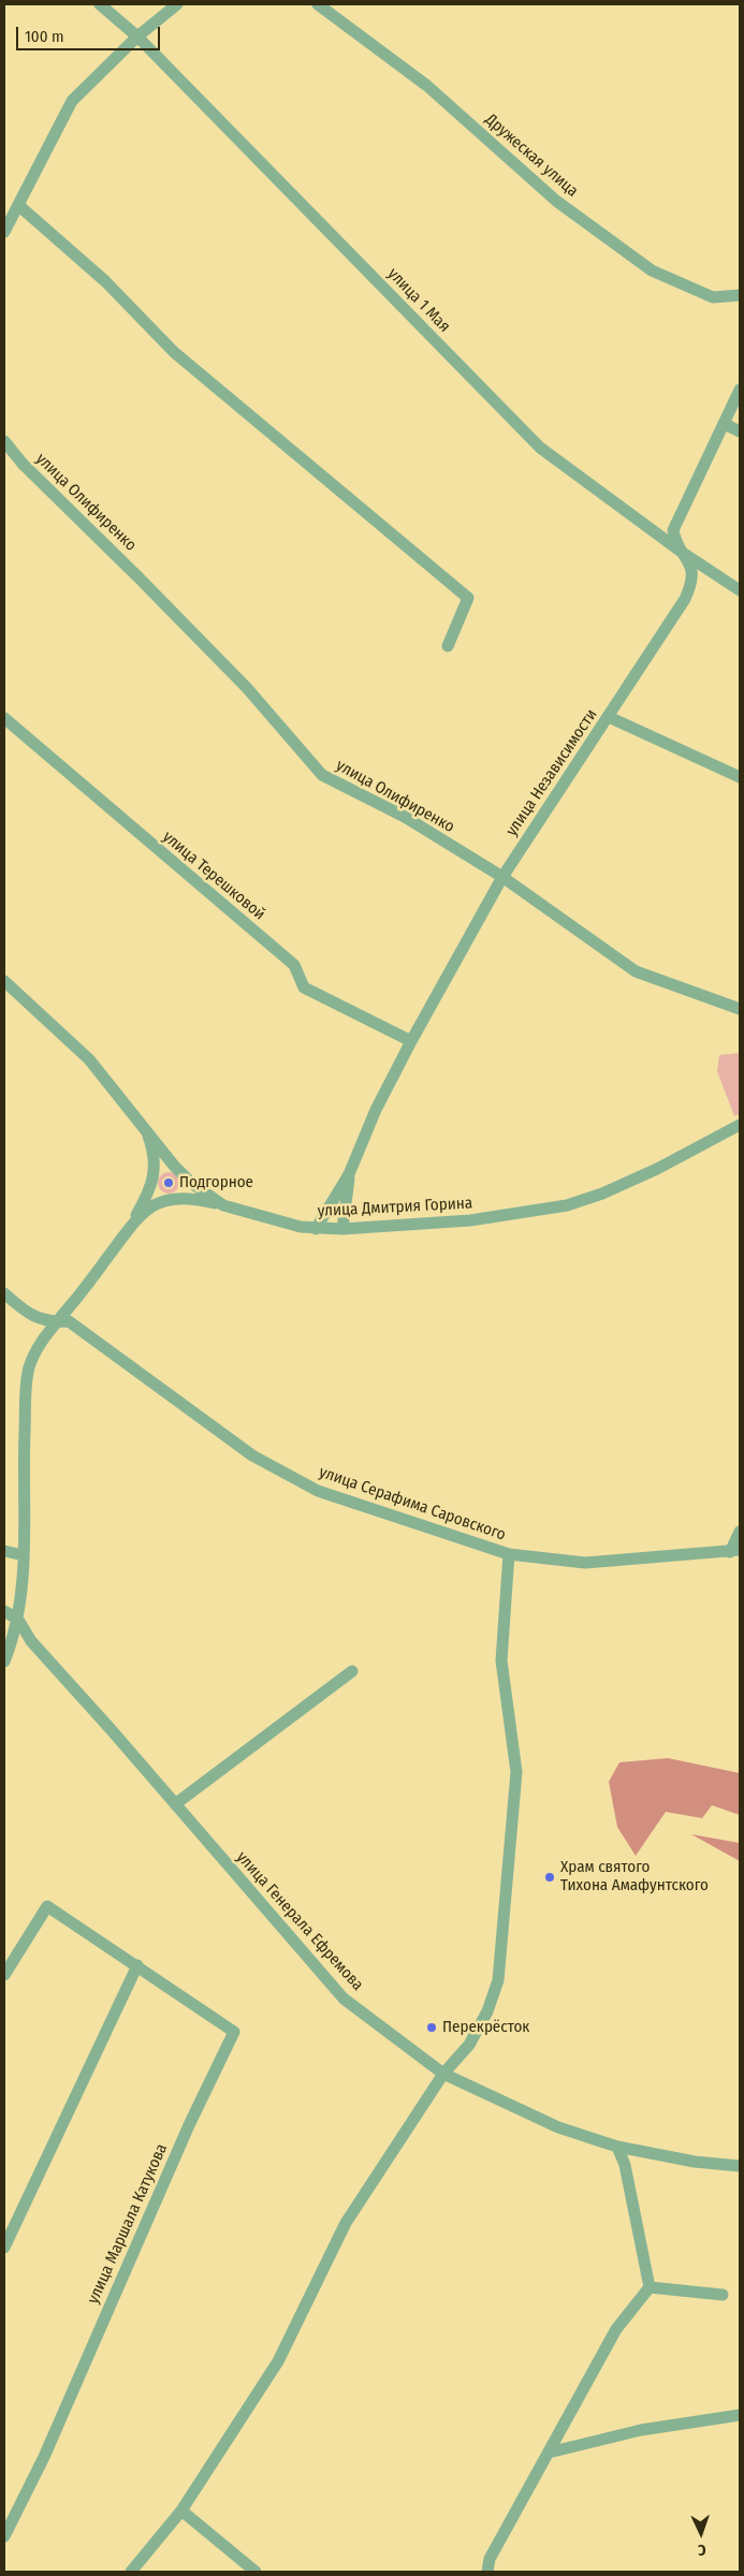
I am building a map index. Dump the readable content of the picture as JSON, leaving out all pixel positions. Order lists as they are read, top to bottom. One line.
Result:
{"streets":{"street":["Дружеская улица","улица 1 Мая","улица Олифиренко","улица Независимости","улица Терешковой","улица Дмитрия Горина","улица Серафима Саровского","улица Генерала Ефремова","улица Маршала Катукова"]},"crossings":[["улица 1 Мая","улица Независимости"],["улица Олифиренко","улица Независимости"],["улица Независимости","улица Терешковой"]],"places":["Подгорное","Храм святого Тихона Амафунтского","Перекрёсток"],"scale_bar":"100 m","north":"bottom"}
